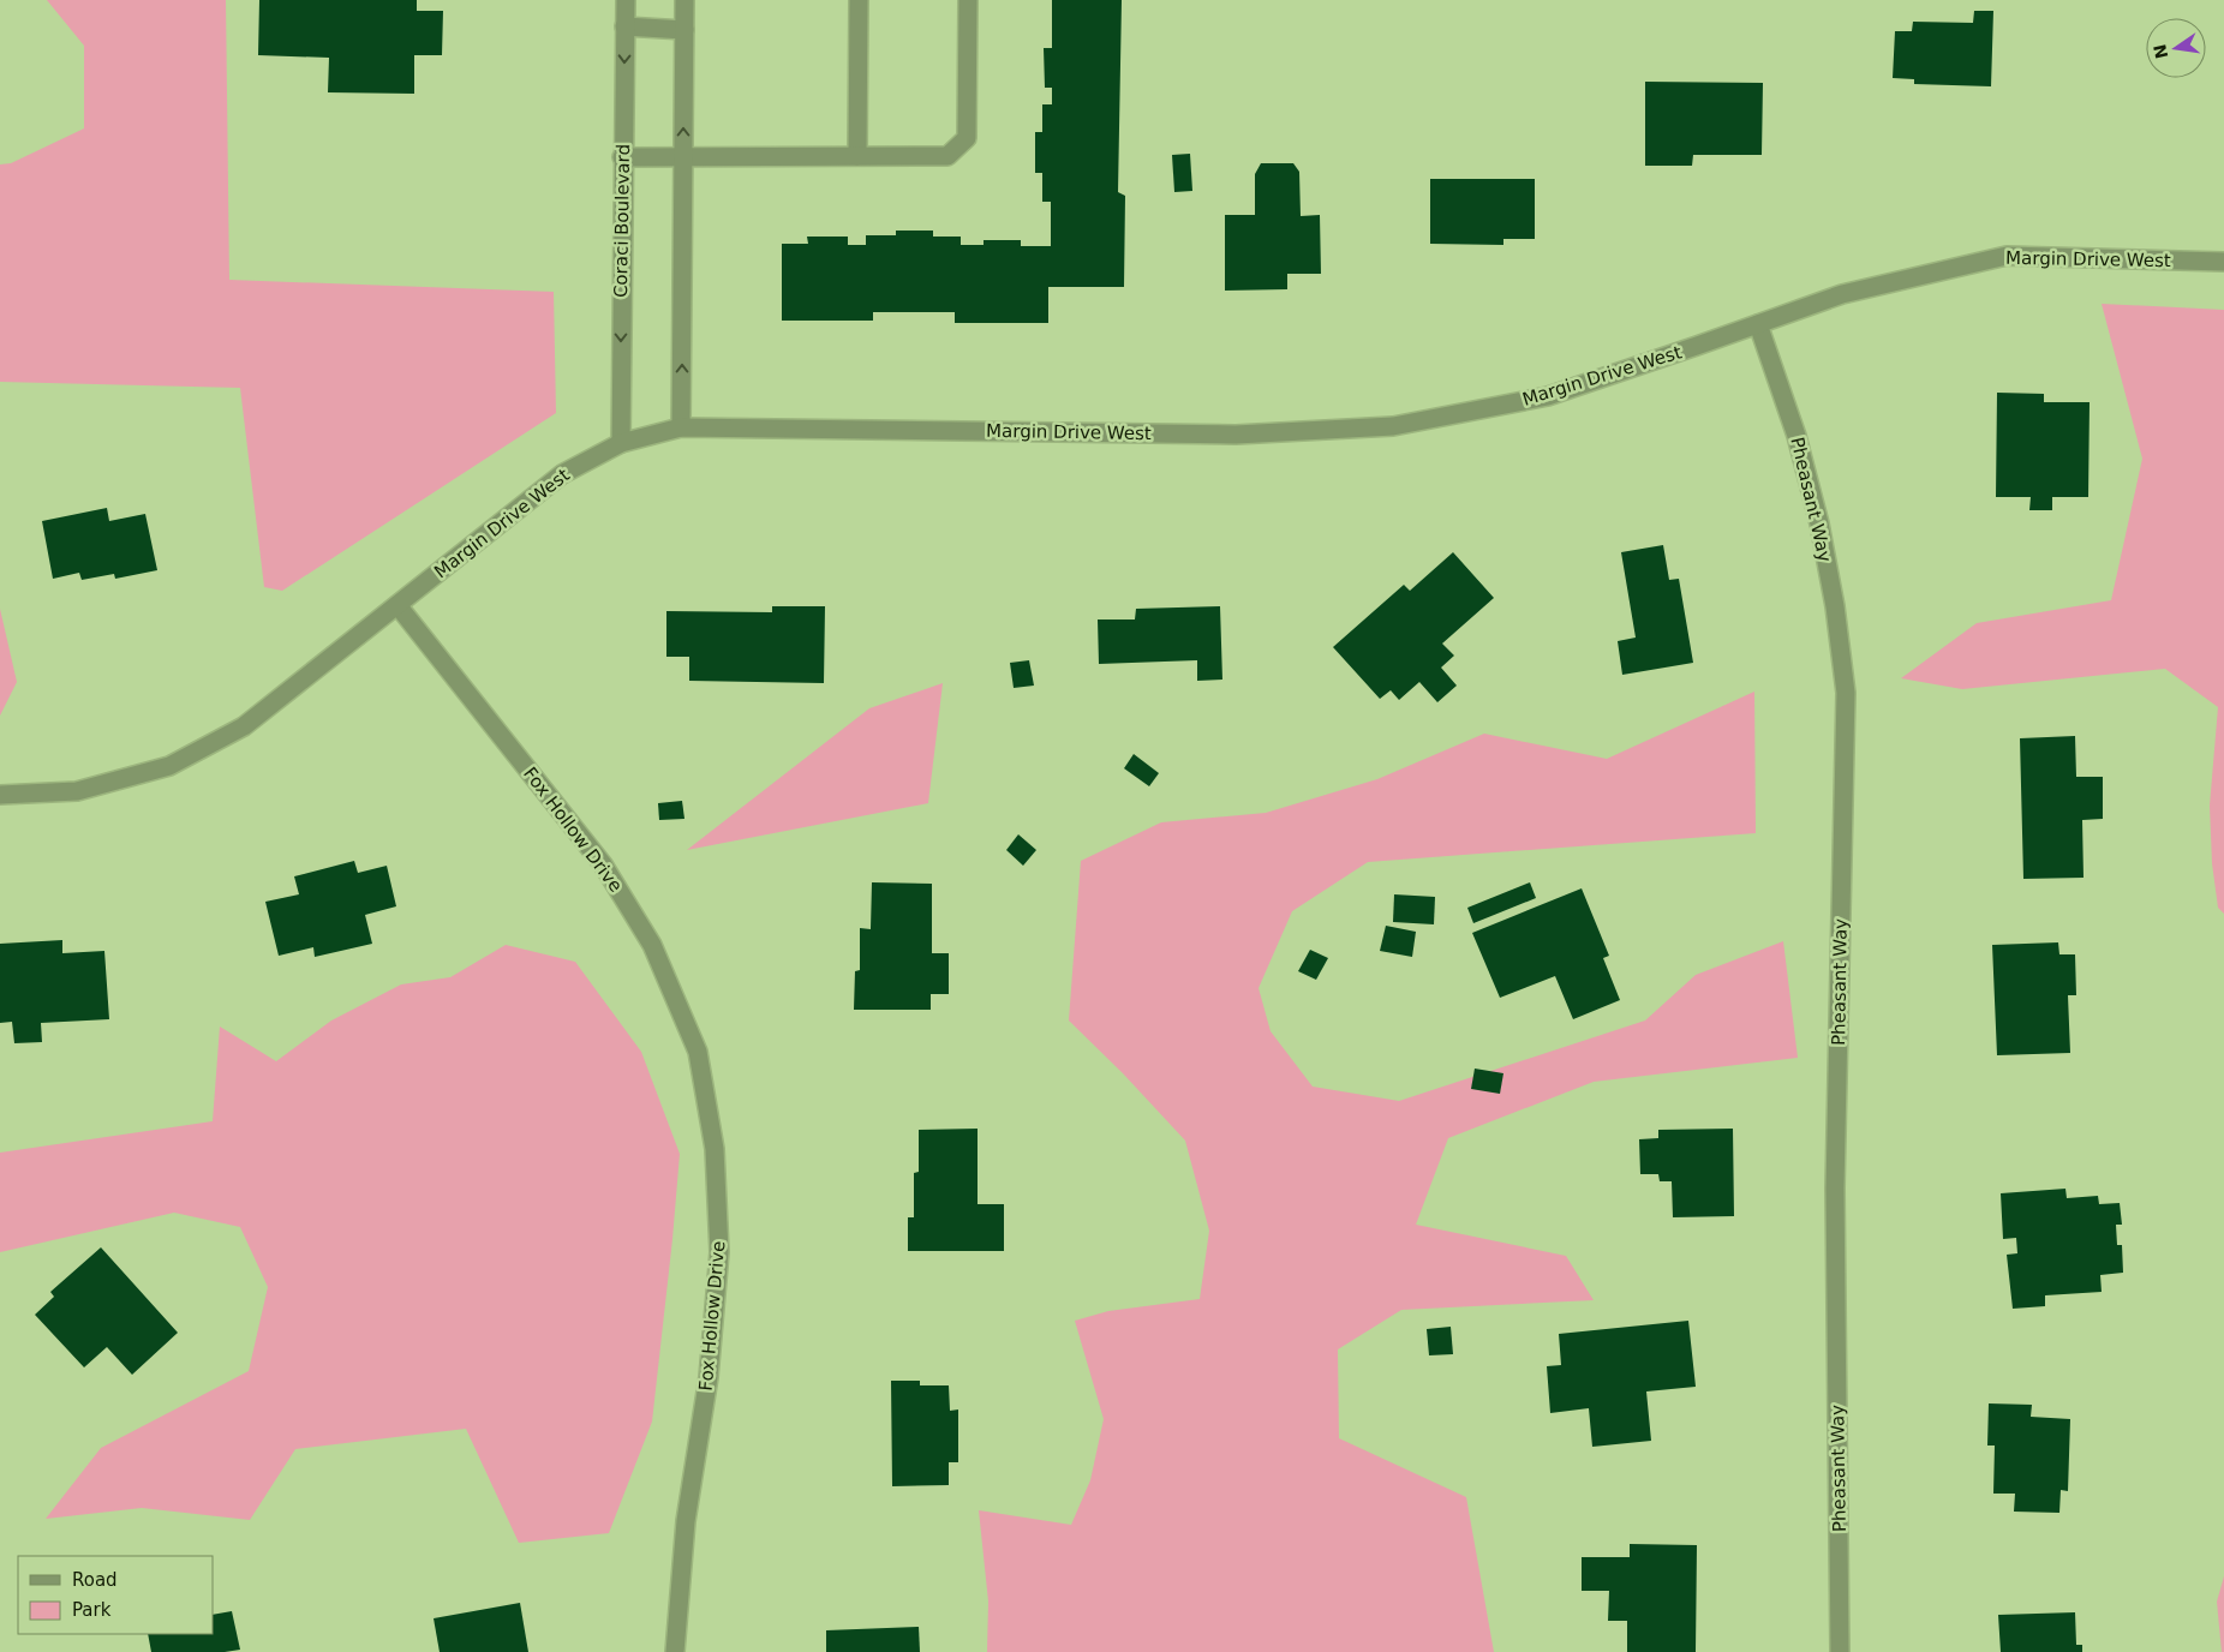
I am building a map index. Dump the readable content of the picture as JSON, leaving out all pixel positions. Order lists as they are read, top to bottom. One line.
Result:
{"streets":{"street":["Coraci Boulevard","Margin Drive West","Pheasant Way","Fox Hollow Drive"]},"crossings":[["Coraci Boulevard","Margin Drive West"],["Margin Drive West","Pheasant Way"],["Margin Drive West","Fox Hollow Drive"]],"legend":["Road","Park"],"north":"left"}
